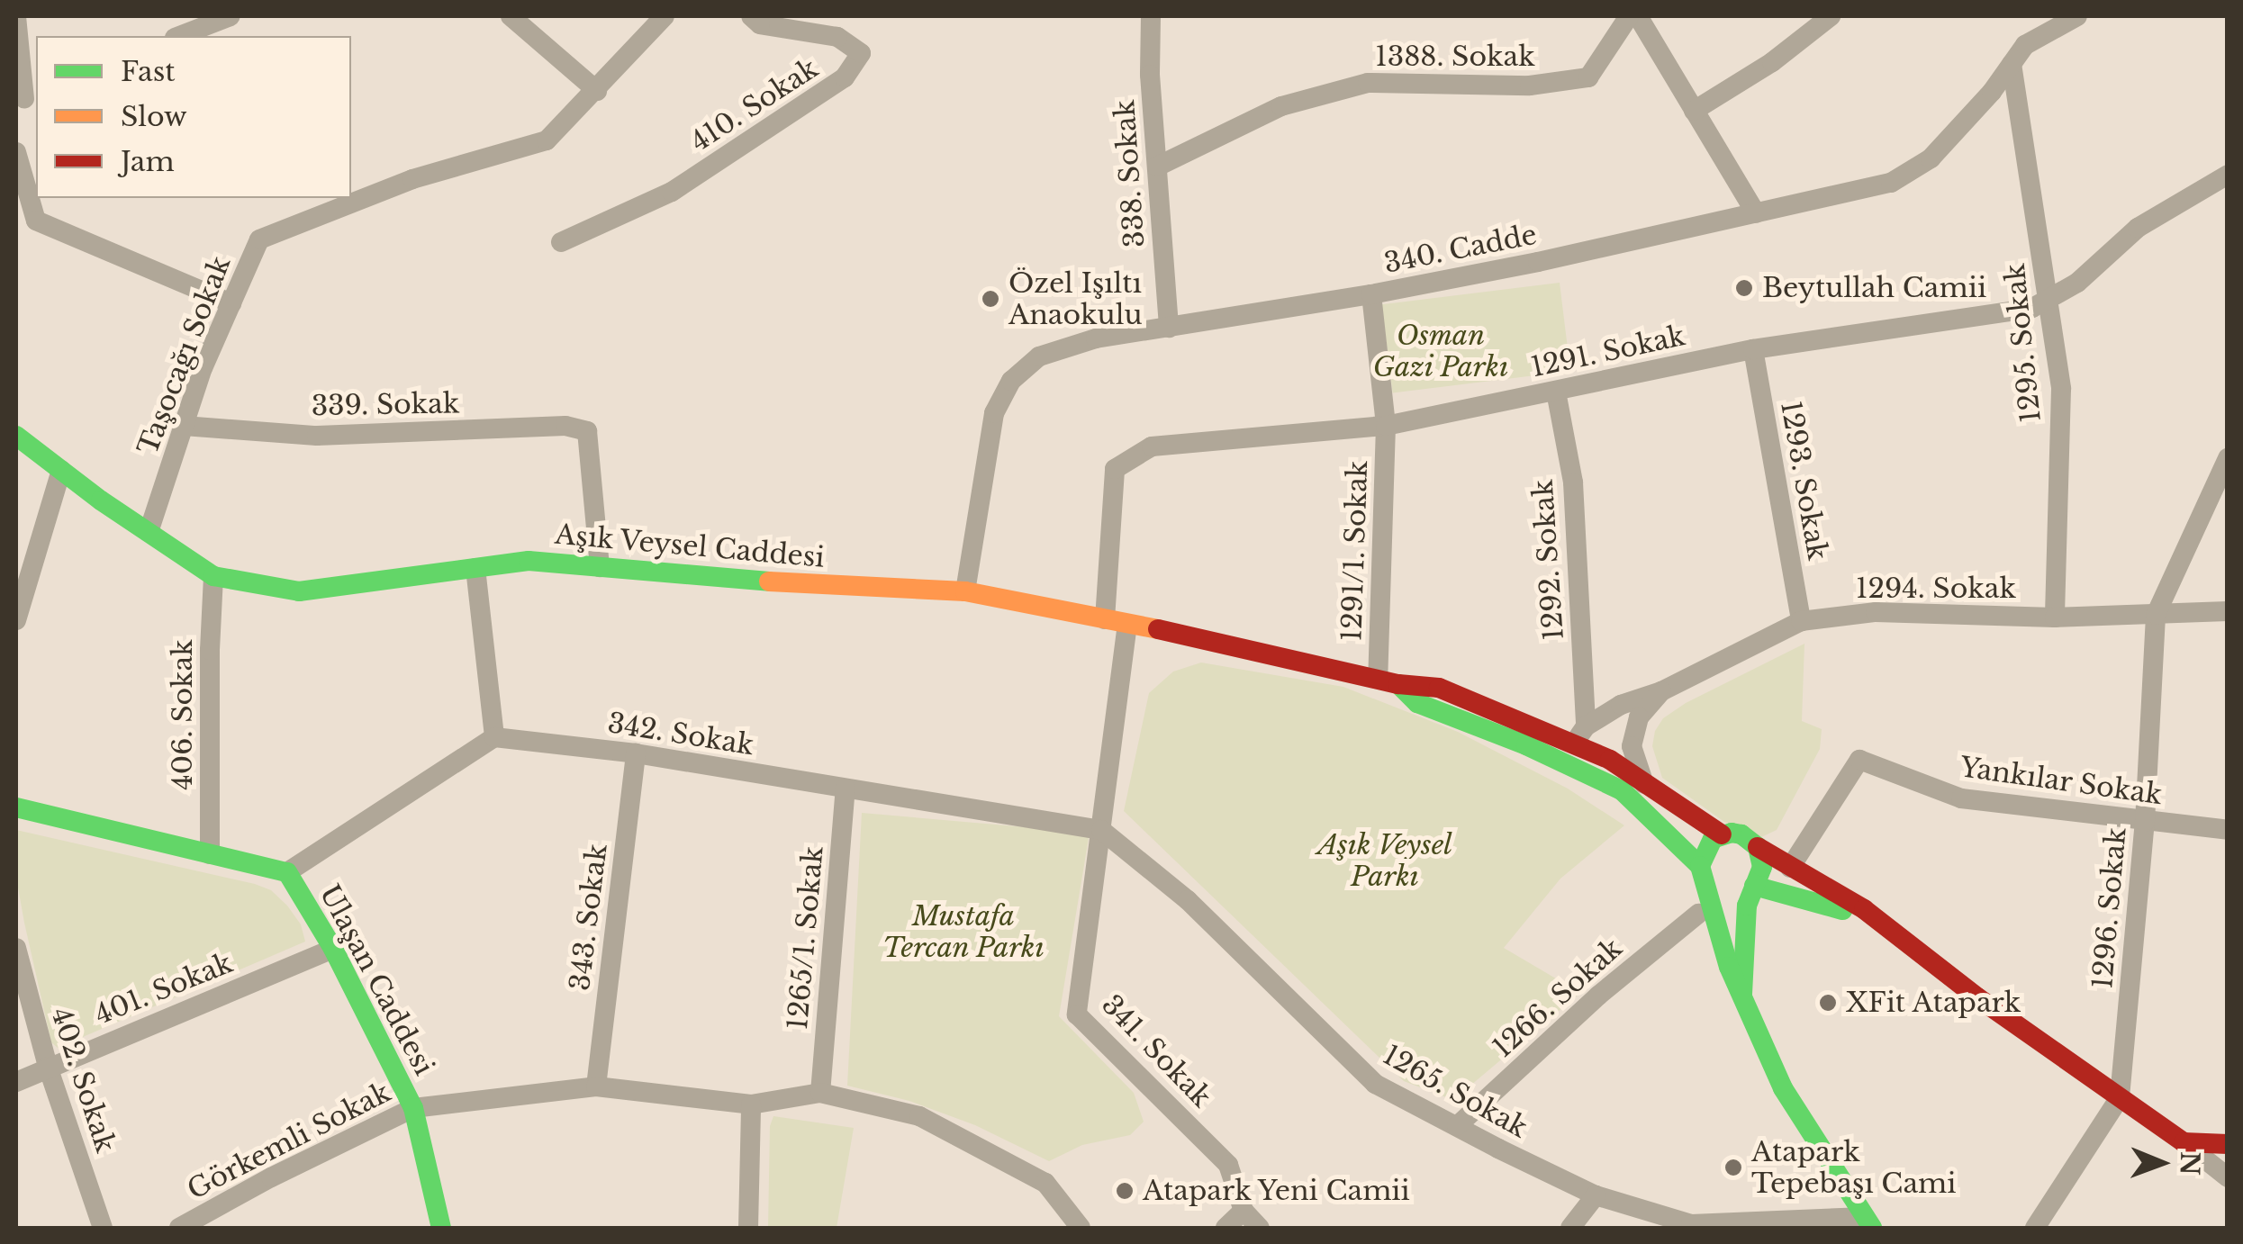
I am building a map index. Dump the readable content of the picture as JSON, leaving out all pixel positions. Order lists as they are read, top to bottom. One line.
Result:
{"streets":{"street":["1388. Sokak","410. Sokak","338. Sokak","340. Cadde","1295. Sokak","1291. Sokak","Taşocağı Sokak","339. Sokak","1293. Sokak","Aşık Veysel Caddesi","1291/1. Sokak","1292. Sokak","1294. Sokak","406. Sokak","342. Sokak","Yankılar Sokak","1296. Sokak","343. Sokak","1265/1. Sokak","Ulaşan Caddesi","401. Sokak","1266. Sokak","341. Sokak","402. Sokak","1265. Sokak","Görkemli Sokak"]},"crossings":[["1388. Sokak","338. Sokak"],["338. Sokak","340. Cadde"],["340. Cadde","1295. Sokak"],["340. Cadde","Aşık Veysel Caddesi"],["340. Cadde","1291/1. Sokak"],["1295. Sokak","1291. Sokak"],["1295. Sokak","1294. Sokak"],["1291. Sokak","1293. Sokak"],["1291. Sokak","Aşık Veysel Caddesi"],["1291. Sokak","1291/1. Sokak"],["1291. Sokak","1292. Sokak"],["Taşocağı Sokak","339. Sokak"],["Taşocağı Sokak","Aşık Veysel Caddesi"],["339. Sokak","Aşık Veysel Caddesi"],["1293. Sokak","1294. Sokak"],["Aşık Veysel Caddesi","1291/1. Sokak"],["Aşık Veysel Caddesi","1292. Sokak"],["Aşık Veysel Caddesi","1294. Sokak"],["Aşık Veysel Caddesi","406. Sokak"],["Aşık Veysel Caddesi","Yankılar Sokak"],["Aşık Veysel Caddesi","341. Sokak"],["1292. Sokak","1294. Sokak"],["1294. Sokak","1296. Sokak"],["406. Sokak","Ulaşan Caddesi"],["342. Sokak","343. Sokak"],["342. Sokak","1265/1. Sokak"],["342. Sokak","341. Sokak"],["342. Sokak","1265. Sokak"],["Yankılar Sokak","1296. Sokak"],["343. Sokak","Görkemli Sokak"],["1265/1. Sokak","Görkemli Sokak"],["Ulaşan Caddesi","401. Sokak"],["Ulaşan Caddesi","Görkemli Sokak"],["401. Sokak","402. Sokak"],["1266. Sokak","1265. Sokak"],["341. Sokak","1265. Sokak"]],"parks":["Osman Gazi Parkı","Aşık Veysel Parkı","Mustafa Tercan Parkı"],"places":["Beytullah Camii","Özel Işıltı Anaokulu","XFit Atapark","Atapark Tepebaşı Cami","Atapark Yeni Camii"],"legend":["Fast","Slow","Jam"],"north":"right"}
